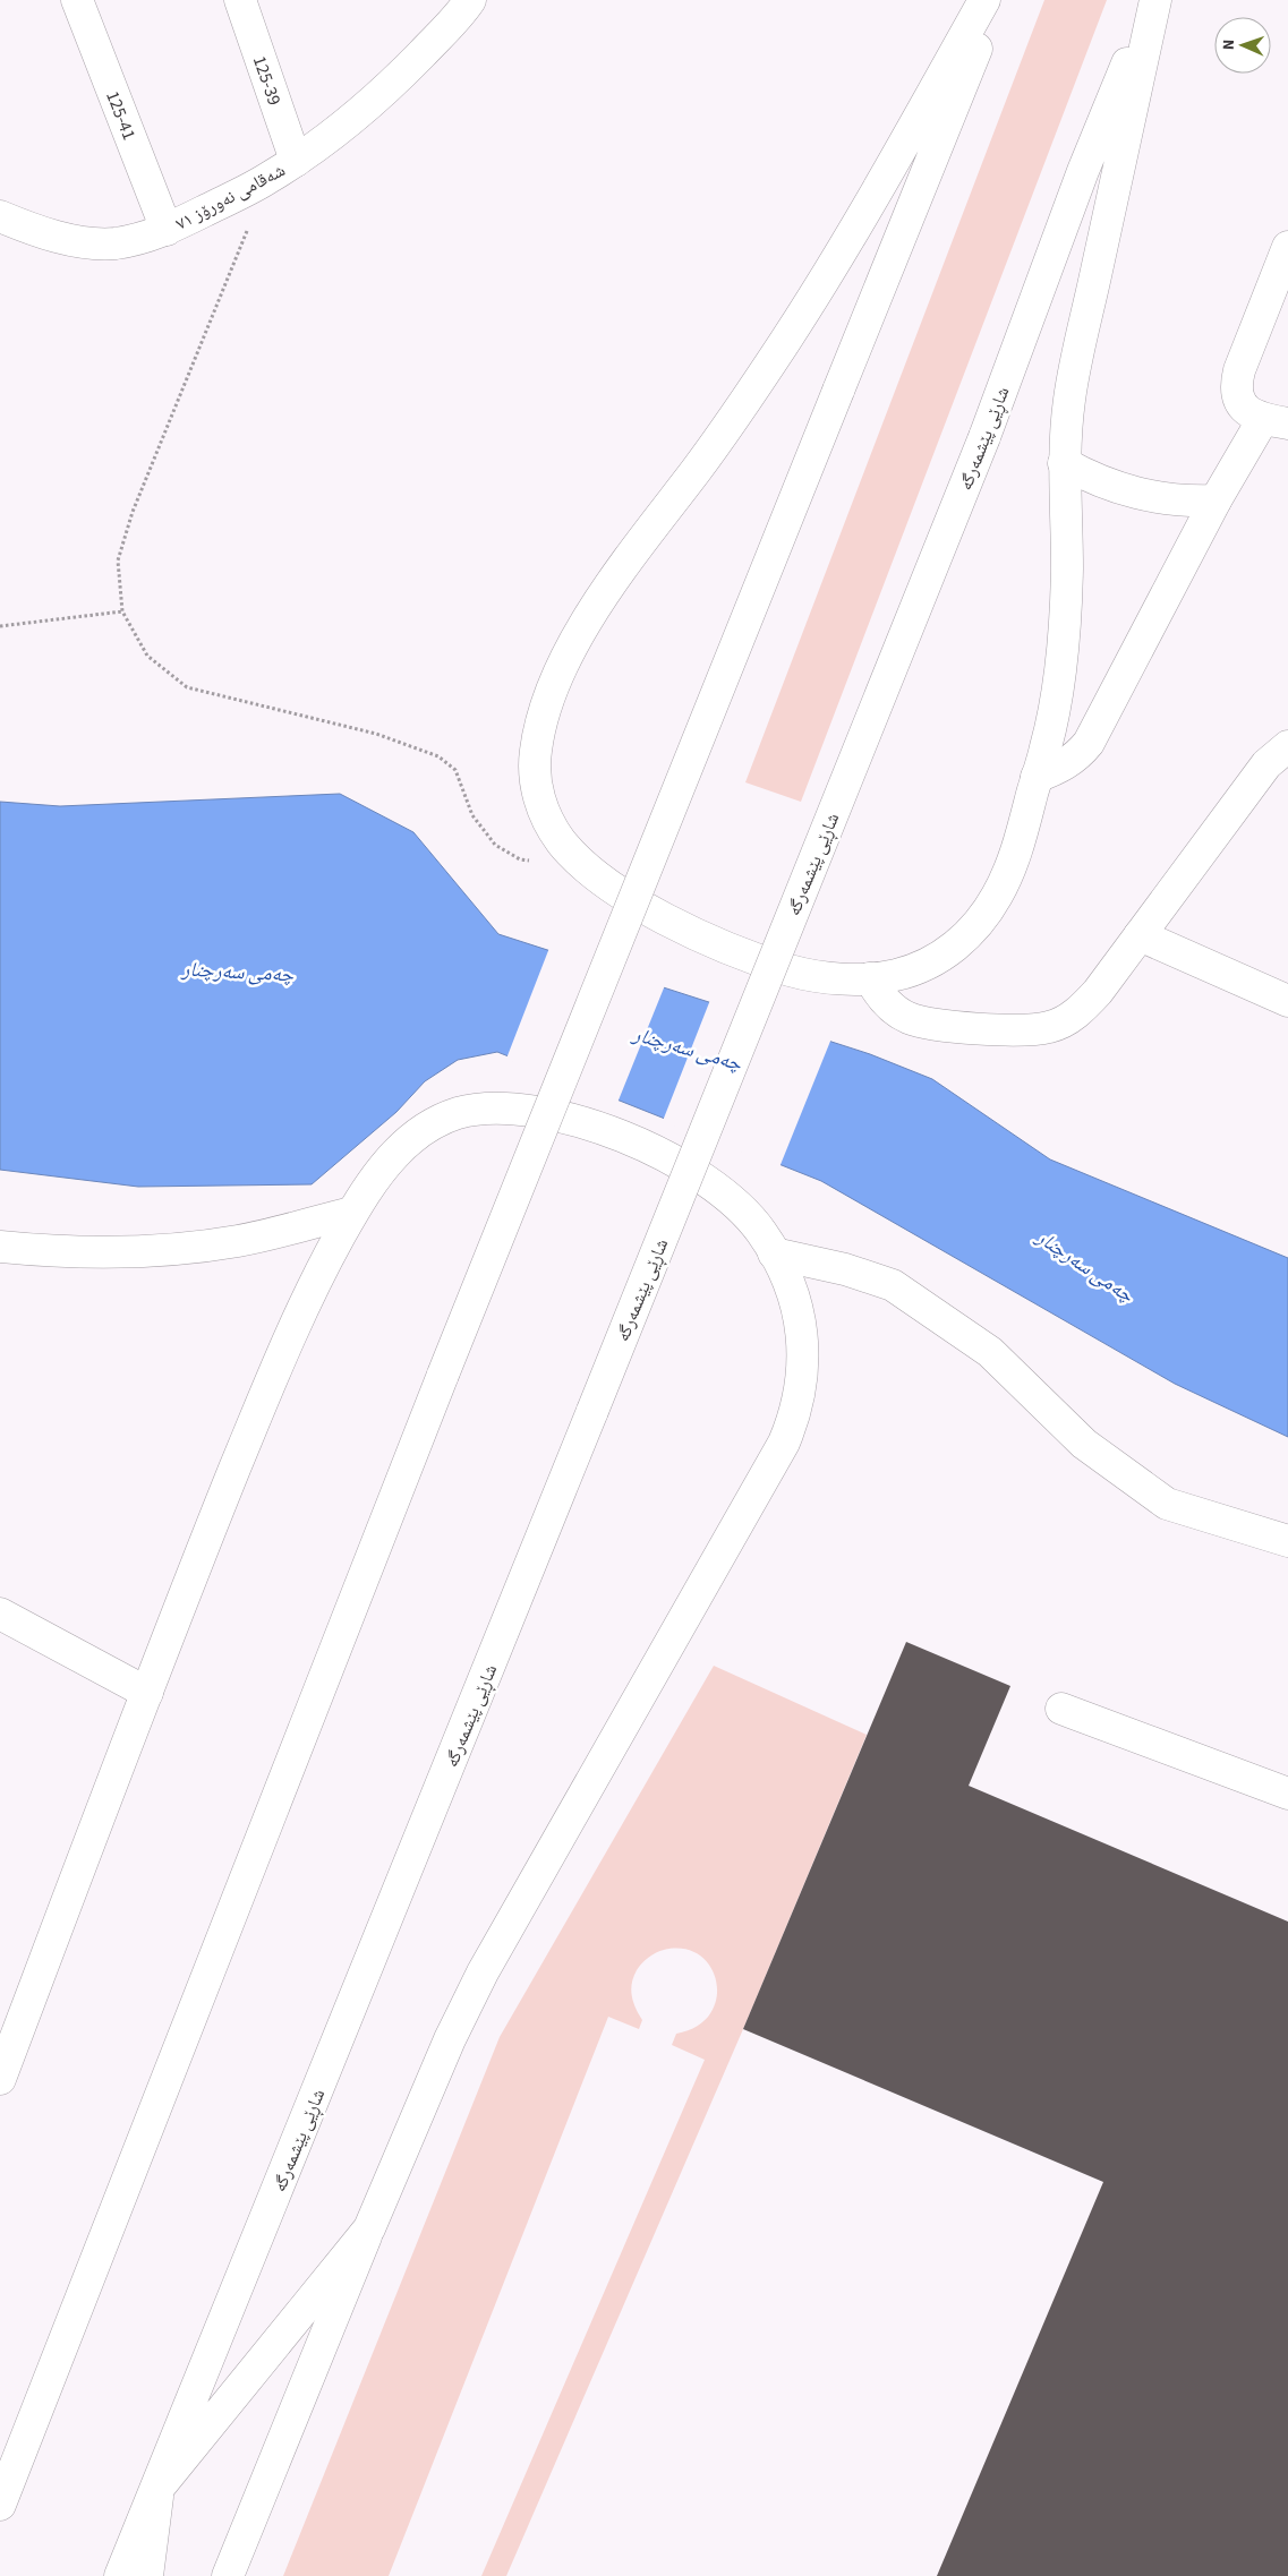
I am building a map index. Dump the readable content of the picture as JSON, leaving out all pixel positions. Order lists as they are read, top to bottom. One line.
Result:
{"streets":{"main road":["125-39","125-41","شەقامی نەورۆز ٧١","شاڕێی پێشمەرگە"]},"crossings":[["125-39","شەقامی نەورۆز ٧١"],["125-41","شەقامی نەورۆز ٧١"]],"water":["چەمی سەرچنار"],"north":"left"}
